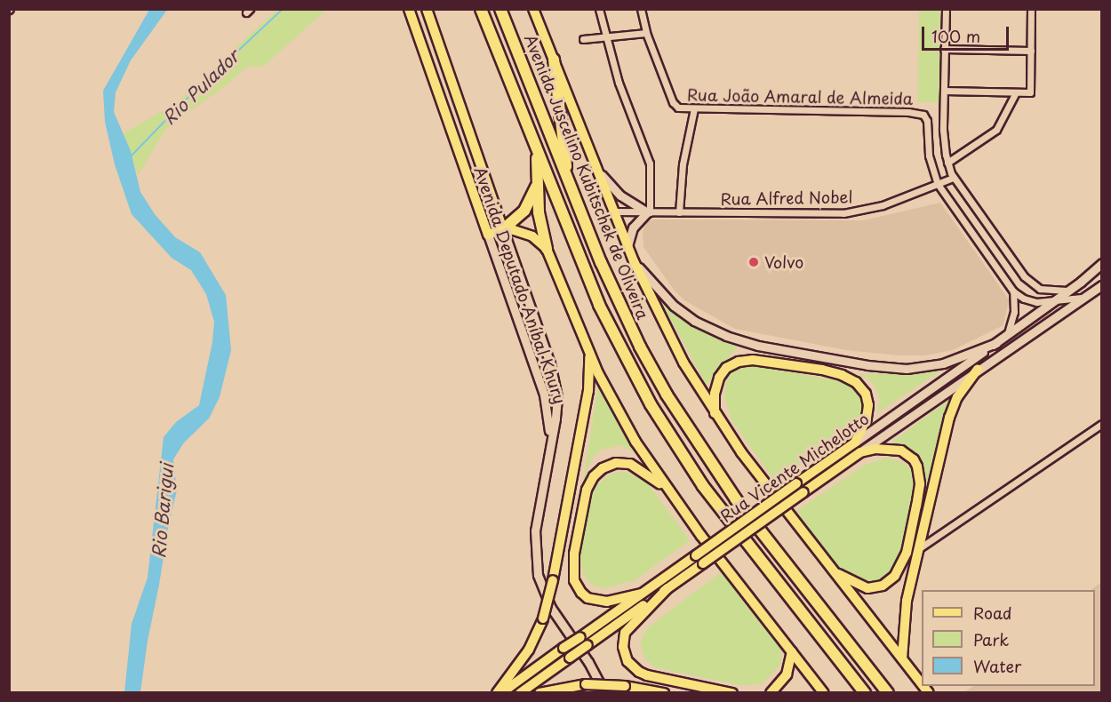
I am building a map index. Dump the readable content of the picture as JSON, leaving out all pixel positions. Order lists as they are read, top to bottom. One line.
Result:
{"streets":{"highway":["Avenida Juscelino Kubitschek de Oliveira"],"main road":["Avenida Deputado Aníbal Khury","Rua Vicente Michelotto"],"street":["Rua João Amaral de Almeida","Rua Alfred Nobel"]},"crossings":[["Rua João Amaral de Almeida","Rua Alfred Nobel"]],"water":["Rio Pulador","Rio Barigui"],"places":["Volvo"],"legend":["Road","Park","Water"],"scale_bar":"100 m"}
